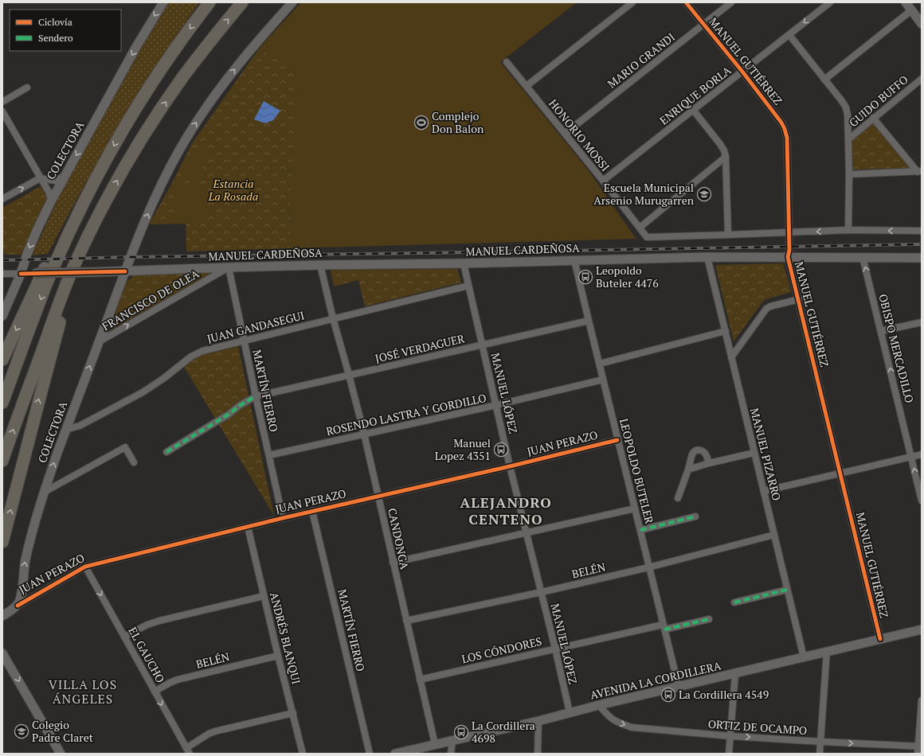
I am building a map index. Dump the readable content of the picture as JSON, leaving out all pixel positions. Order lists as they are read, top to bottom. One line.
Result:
{"streets":{"main road":["COLECTORA","MANUEL CARDEÑOSA","JUAN PERAZO","AVENIDA LA CORDILLERA"],"street":["MARIO GRANDI","MANUEL GUTIÉRREZ","ENRIQUE BORLA","GUIDO BUFFO","HONORIO MOSSI","FRANCISCO DE OLEA","JUAN GANDASEGUI","JOSÉ VERDAGUER","OBISPO MERCADILLO","MARTÍN FIERRO","MANUEL LÓPEZ","ROSENDO LASTRA Y GORDILLO","MANUEL PIZARRO","LEOPOLDO BUTELER","CANDONGA","BELÉN","ANDRÉS BLANQUI","LOS CÓNDORES","EL GAUCHO","ORTIZ DE OCAMPO"]},"crossings":[["MARIO GRANDI","MANUEL GUTIÉRREZ"],["MARIO GRANDI","HONORIO MOSSI"],["MANUEL GUTIÉRREZ","ENRIQUE BORLA"],["MANUEL GUTIÉRREZ","MANUEL CARDEÑOSA"],["MANUEL GUTIÉRREZ","AVENIDA LA CORDILLERA"],["ENRIQUE BORLA","HONORIO MOSSI"],["COLECTORA","MANUEL CARDEÑOSA"],["COLECTORA","FRANCISCO DE OLEA"],["COLECTORA","JUAN GANDASEGUI"],["COLECTORA","JUAN PERAZO"],["MANUEL CARDEÑOSA","FRANCISCO DE OLEA"],["MANUEL CARDEÑOSA","OBISPO MERCADILLO"],["MANUEL CARDEÑOSA","MARTÍN FIERRO"],["MANUEL CARDEÑOSA","MANUEL LÓPEZ"],["MANUEL CARDEÑOSA","MANUEL PIZARRO"],["MANUEL CARDEÑOSA","LEOPOLDO BUTELER"],["MANUEL CARDEÑOSA","CANDONGA"],["FRANCISCO DE OLEA","MARTÍN FIERRO"],["JUAN GANDASEGUI","MARTÍN FIERRO"],["JUAN GANDASEGUI","MANUEL LÓPEZ"],["JUAN GANDASEGUI","CANDONGA"],["JOSÉ VERDAGUER","MARTÍN FIERRO"],["JOSÉ VERDAGUER","MANUEL LÓPEZ"],["JOSÉ VERDAGUER","LEOPOLDO BUTELER"],["JOSÉ VERDAGUER","CANDONGA"],["MARTÍN FIERRO","ROSENDO LASTRA Y GORDILLO"],["MARTÍN FIERRO","JUAN PERAZO"],["MANUEL LÓPEZ","ROSENDO LASTRA Y GORDILLO"],["MANUEL LÓPEZ","JUAN PERAZO"],["MANUEL LÓPEZ","BELÉN"],["MANUEL LÓPEZ","LOS CÓNDORES"],["MANUEL LÓPEZ","AVENIDA LA CORDILLERA"],["ROSENDO LASTRA Y GORDILLO","LEOPOLDO BUTELER"],["ROSENDO LASTRA Y GORDILLO","CANDONGA"],["JUAN PERAZO","LEOPOLDO BUTELER"],["JUAN PERAZO","CANDONGA"],["JUAN PERAZO","ANDRÉS BLANQUI"],["JUAN PERAZO","EL GAUCHO"],["MANUEL PIZARRO","BELÉN"],["MANUEL PIZARRO","AVENIDA LA CORDILLERA"],["LEOPOLDO BUTELER","BELÉN"],["LEOPOLDO BUTELER","LOS CÓNDORES"],["LEOPOLDO BUTELER","AVENIDA LA CORDILLERA"],["CANDONGA","BELÉN"],["CANDONGA","LOS CÓNDORES"],["CANDONGA","AVENIDA LA CORDILLERA"],["BELÉN","ANDRÉS BLANQUI"],["BELÉN","EL GAUCHO"],["AVENIDA LA CORDILLERA","ORTIZ DE OCAMPO"]],"one_way":["FRANCISCO DE OLEA","OBISPO MERCADILLO","EL GAUCHO","ORTIZ DE OCAMPO"],"districts":["ALEJANDRO CENTENO","VILLA LOS ÁNGELES"],"parks":["Estancia La Rosada"],"places":{"sports":["Complejo Don Balon"],"school or university":["Escuela Municipal Arsenio Murugarren","Colegio Padre Claret"],"bus stop":["Leopoldo Buteler 4476","Manuel Lopez 4351","La Cordillera 4549","La Cordillera 4698"]},"legend":["Ciclovía","Sendero"]}
